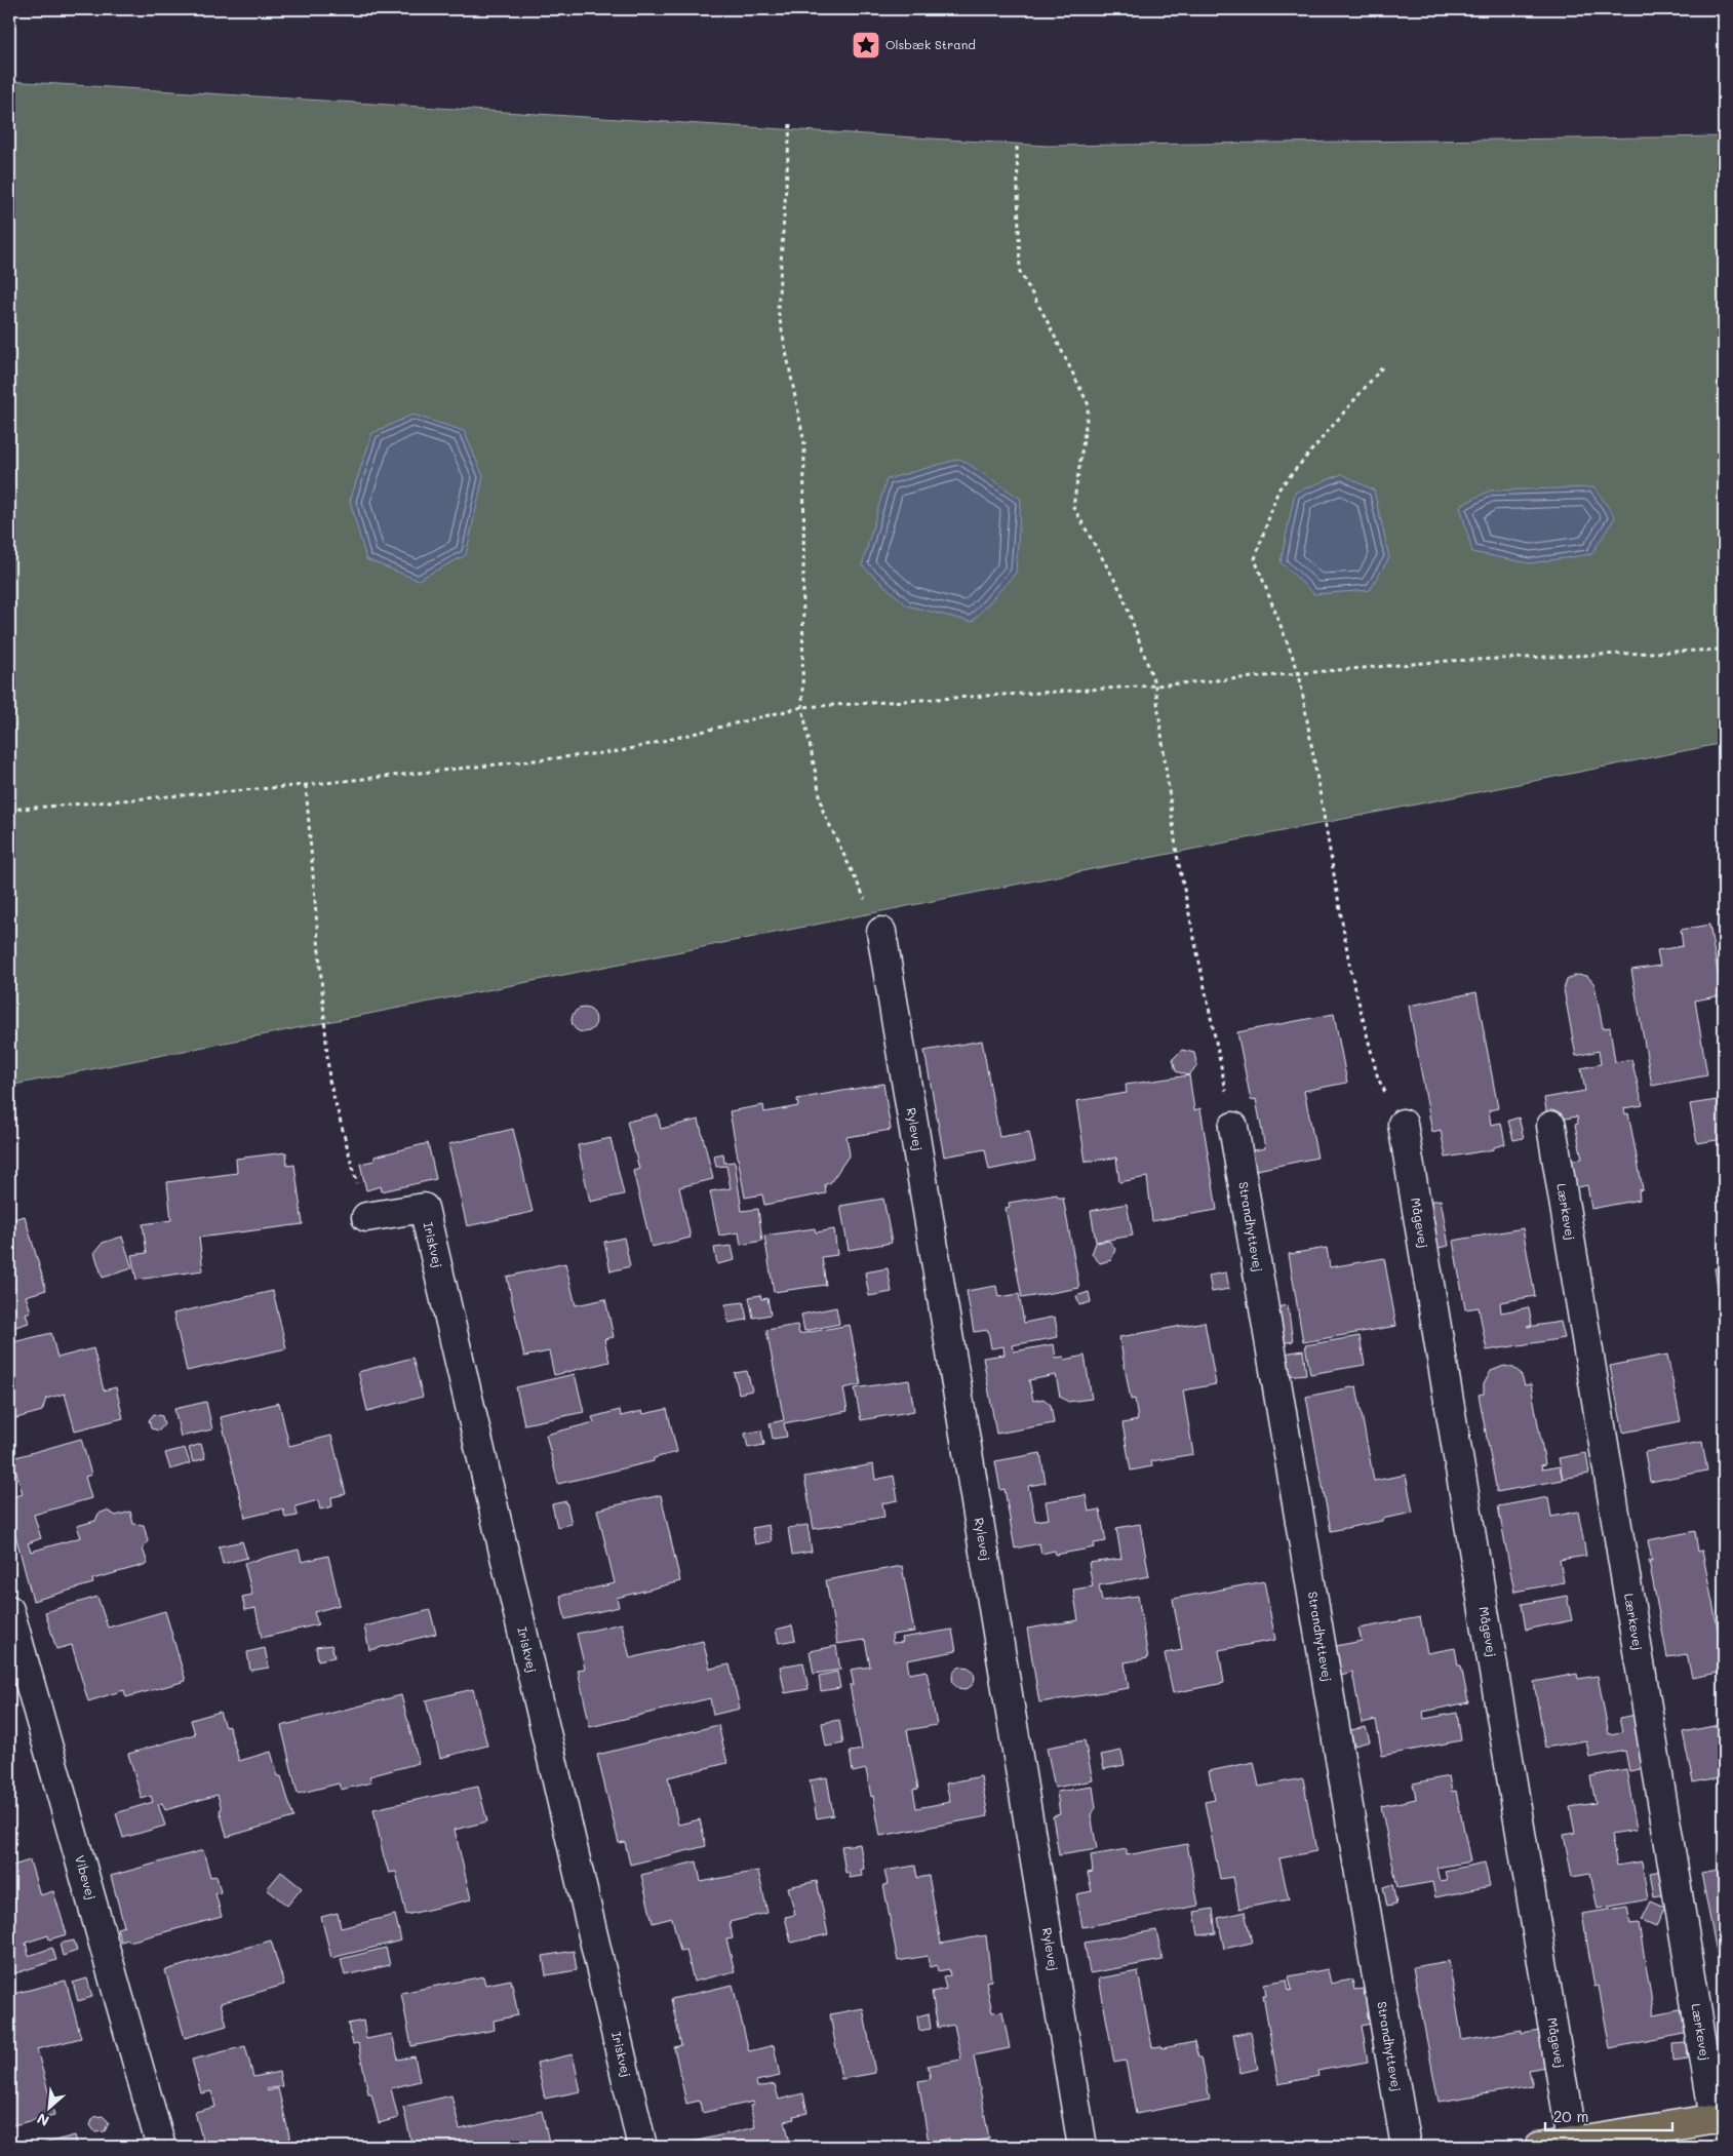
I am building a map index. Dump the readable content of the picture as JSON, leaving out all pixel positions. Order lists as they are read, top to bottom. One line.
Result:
{"streets":{"street":["Rylevej","Lærkevej","Mågevej","Strandhyttevej","Iriskvej","Vibevej"]},"places":{"place":["Olsbæk Strand"]},"scale_bar":"20 m","north":"bottom left"}
